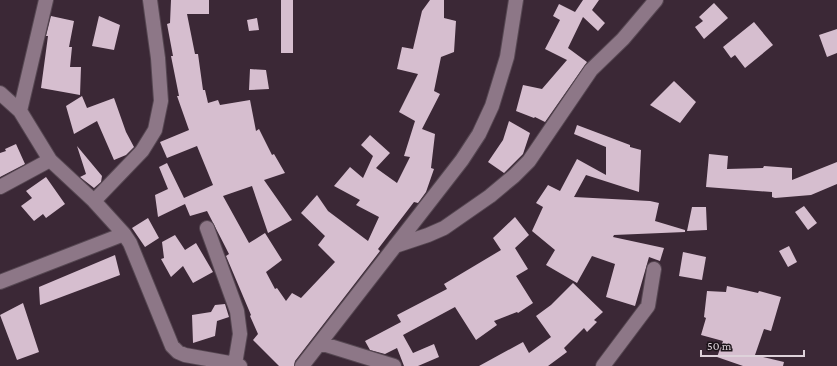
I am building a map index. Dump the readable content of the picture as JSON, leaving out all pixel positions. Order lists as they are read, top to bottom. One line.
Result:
{"scale_bar":"50 m"}
